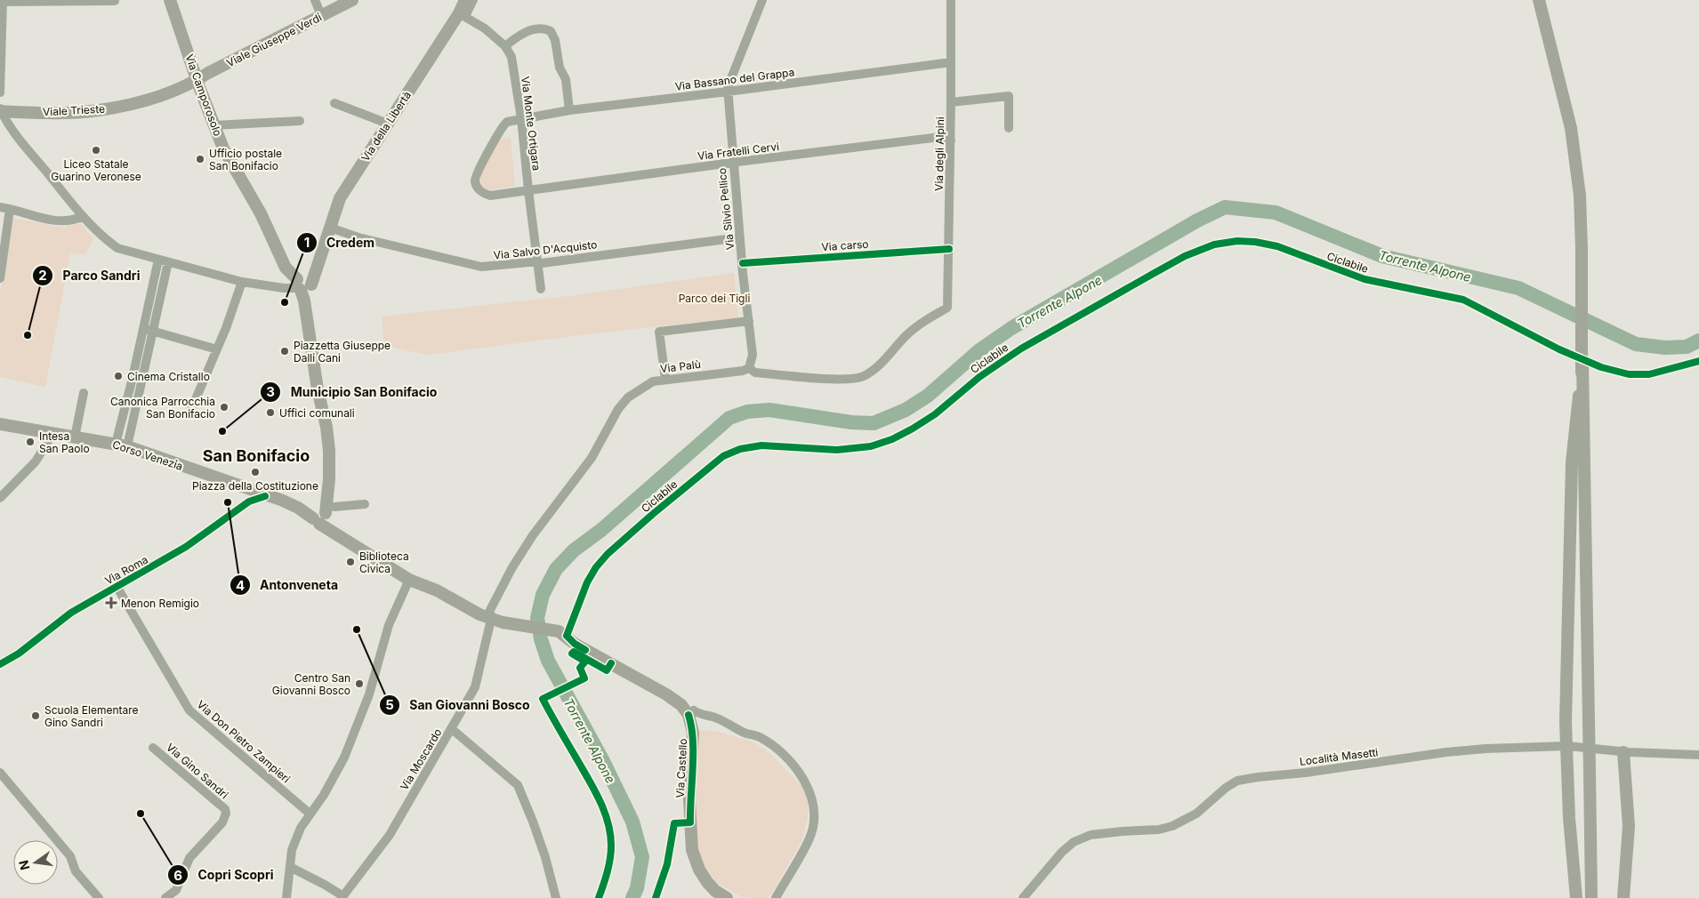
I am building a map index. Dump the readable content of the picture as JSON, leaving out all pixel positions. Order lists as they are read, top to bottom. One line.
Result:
{"streets":{"street":["Viale Giuseppe Verdi","Via Bassano del Grappa","Via Camporosolo","Viale Trieste","Via Monte Ortigara","Via della Libertà","Via Fratelli Cervi","Via degli Alpini","Via Silvio Pellico","Via carso","Via Salvo D'Acquisto","Via Palù","Corso Venezia","Via Roma","Via Don Pietro Zampieri","Località Masetti","Via Moscardo","Via Castello","Via Gino Sandri"],"cycle path":["Ciclabile"]},"crossings":[["Viale Giuseppe Verdi","Via Camporosolo"],["Viale Giuseppe Verdi","Viale Trieste"],["Via Bassano del Grappa","Via Monte Ortigara"],["Via Bassano del Grappa","Via Fratelli Cervi"],["Via Bassano del Grappa","Via degli Alpini"],["Via Bassano del Grappa","Via Silvio Pellico"],["Via Camporosolo","Viale Trieste"],["Via Camporosolo","Via della Libertà"],["Via Monte Ortigara","Via della Libertà"],["Via Monte Ortigara","Via Fratelli Cervi"],["Via Monte Ortigara","Via Salvo D'Acquisto"],["Via della Libertà","Via Salvo D'Acquisto"],["Via Fratelli Cervi","Via degli Alpini"],["Via Fratelli Cervi","Via Silvio Pellico"],["Via degli Alpini","Via carso"],["Via degli Alpini","Via Palù"],["Via Silvio Pellico","Via carso"],["Via Silvio Pellico","Via Salvo D'Acquisto"],["Via Silvio Pellico","Via Palù"],["Via Palù","Via Moscardo"],["Corso Venezia","Via Roma"],["Via Roma","Via Don Pietro Zampieri"]],"districts":["San Bonifacio"],"water":["Torrente Alpone"],"parks":["Parco dei Tigli"],"places":{"other":["Liceo Statale Guarino Veronese","Ufficio postale San Bonifacio","Credem","Parco Sandri","Piazzetta Giuseppe Dalli Cani","Cinema Cristallo","Canonica Parrocchia San Bonifacio","Uffici comunali","Municipio San Bonifacio","Intesa San Paolo","Piazza della Costituzione","Antonveneta","Biblioteca Civica","San Giovanni Bosco","Centro San Giovanni Bosco","Scuola Elementare Gino Sandri","Copri Scopri"],"health":["Menon Remigio"]},"north":"left"}
